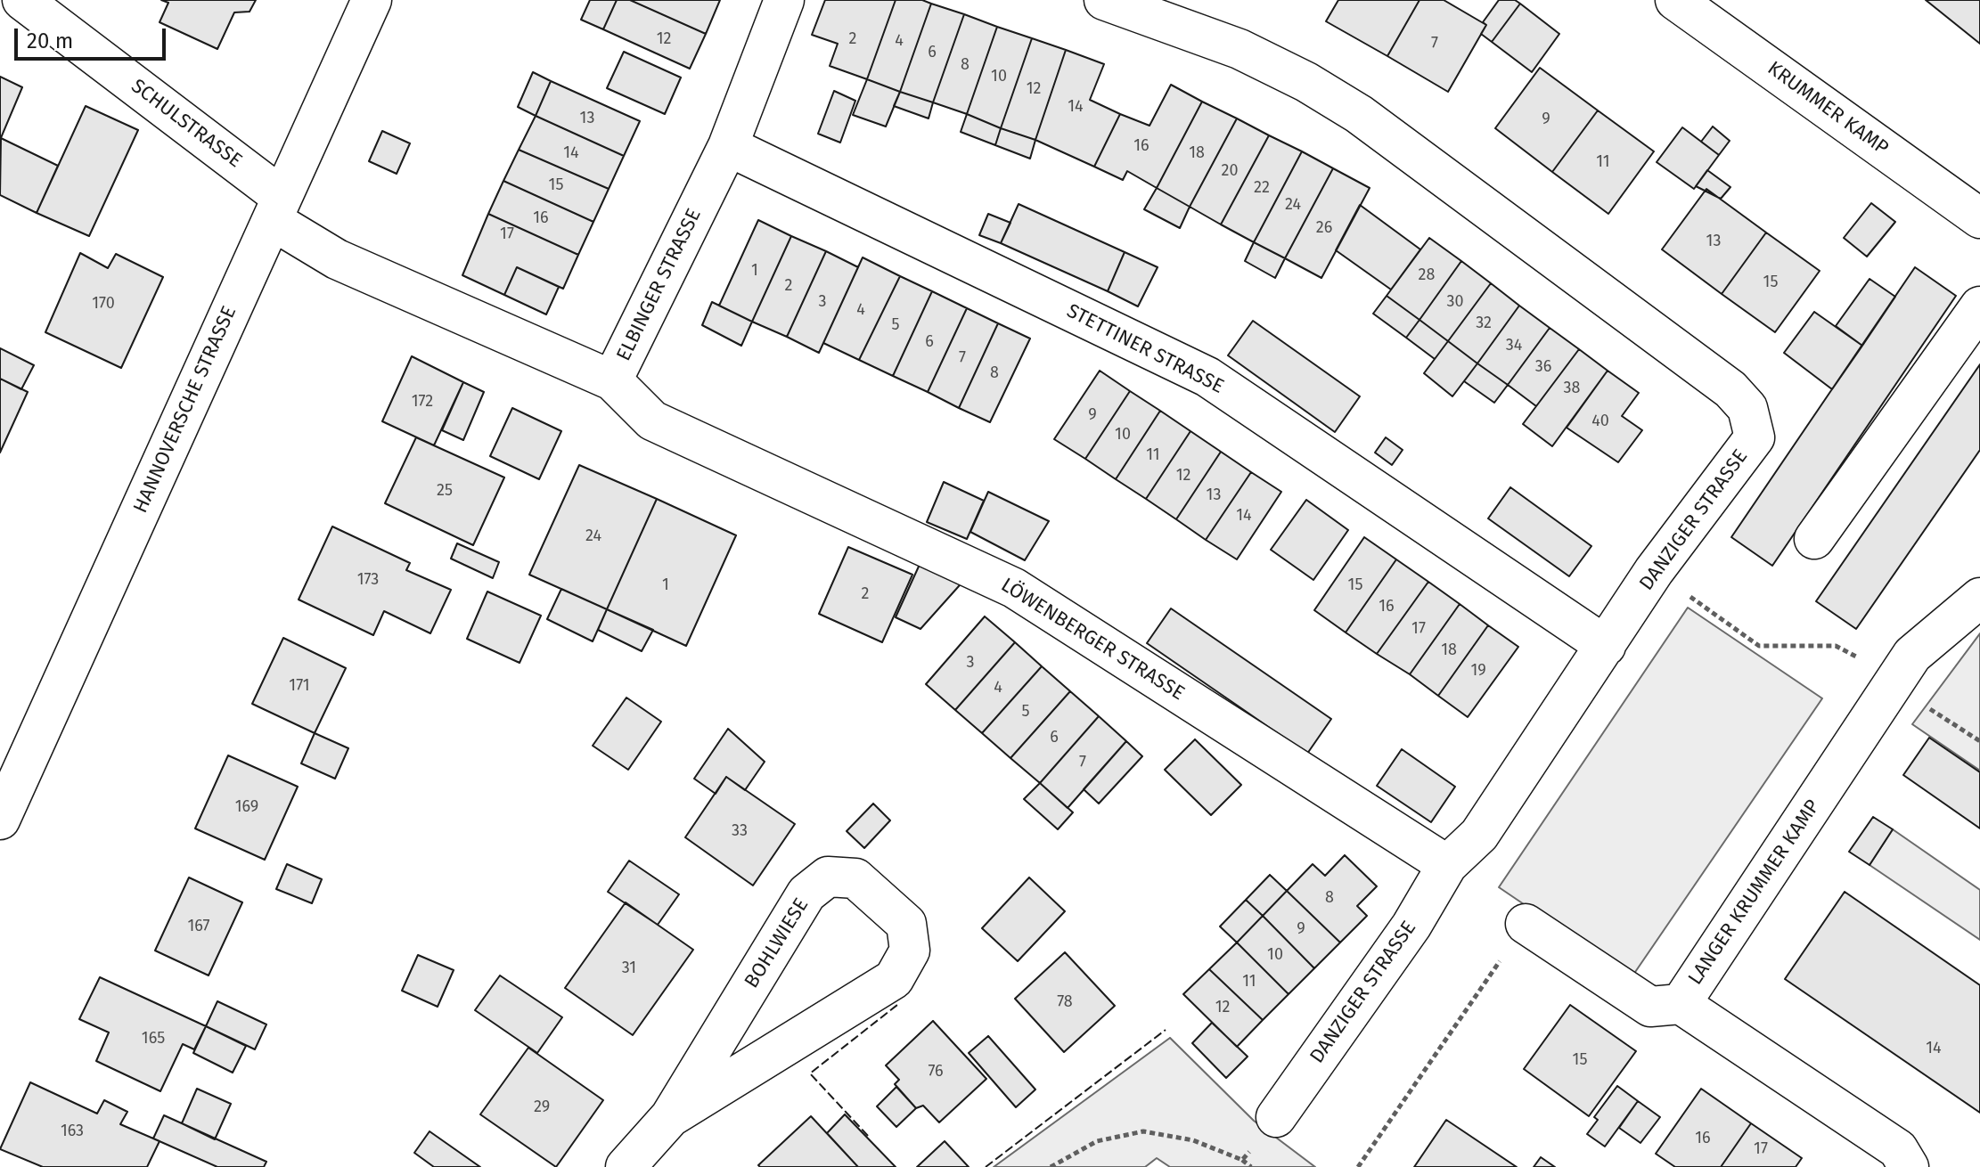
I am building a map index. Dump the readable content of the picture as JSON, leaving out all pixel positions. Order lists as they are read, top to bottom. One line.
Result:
{"streets":{"street":["KRUMMER KAMP","SCHULSTRASSE","ELBINGER STRASSE","STETTINER STRASSE","HANNOVERSCHE STRASSE","DANZIGER STRASSE","LÖWENBERGER STRASSE","LANGER KRUMMER KAMP","BOHLWIESE"]},"crossings":[["SCHULSTRASSE","ELBINGER STRASSE"],["SCHULSTRASSE","HANNOVERSCHE STRASSE"],["ELBINGER STRASSE","STETTINER STRASSE"],["ELBINGER STRASSE","HANNOVERSCHE STRASSE"],["ELBINGER STRASSE","LÖWENBERGER STRASSE"],["STETTINER STRASSE","DANZIGER STRASSE"],["DANZIGER STRASSE","LÖWENBERGER STRASSE"]],"house_numbers":["12","2","4","7","6","8","10","12","14","13","9","16","14","18","11","20","15","22","24","16","26","17","13","1","28","15","2","3","30","170","4","32","5","6","34","7","36","8","38","172","9","40","10","11","12","25","13","14","24","173","1","15","2","16","17","18","3","19","171","4","5","6","7","169","33","8","167","9","10","31","11","78","12","165","14","15","76","29","163","16","17"],"scale_bar":"20 m"}
